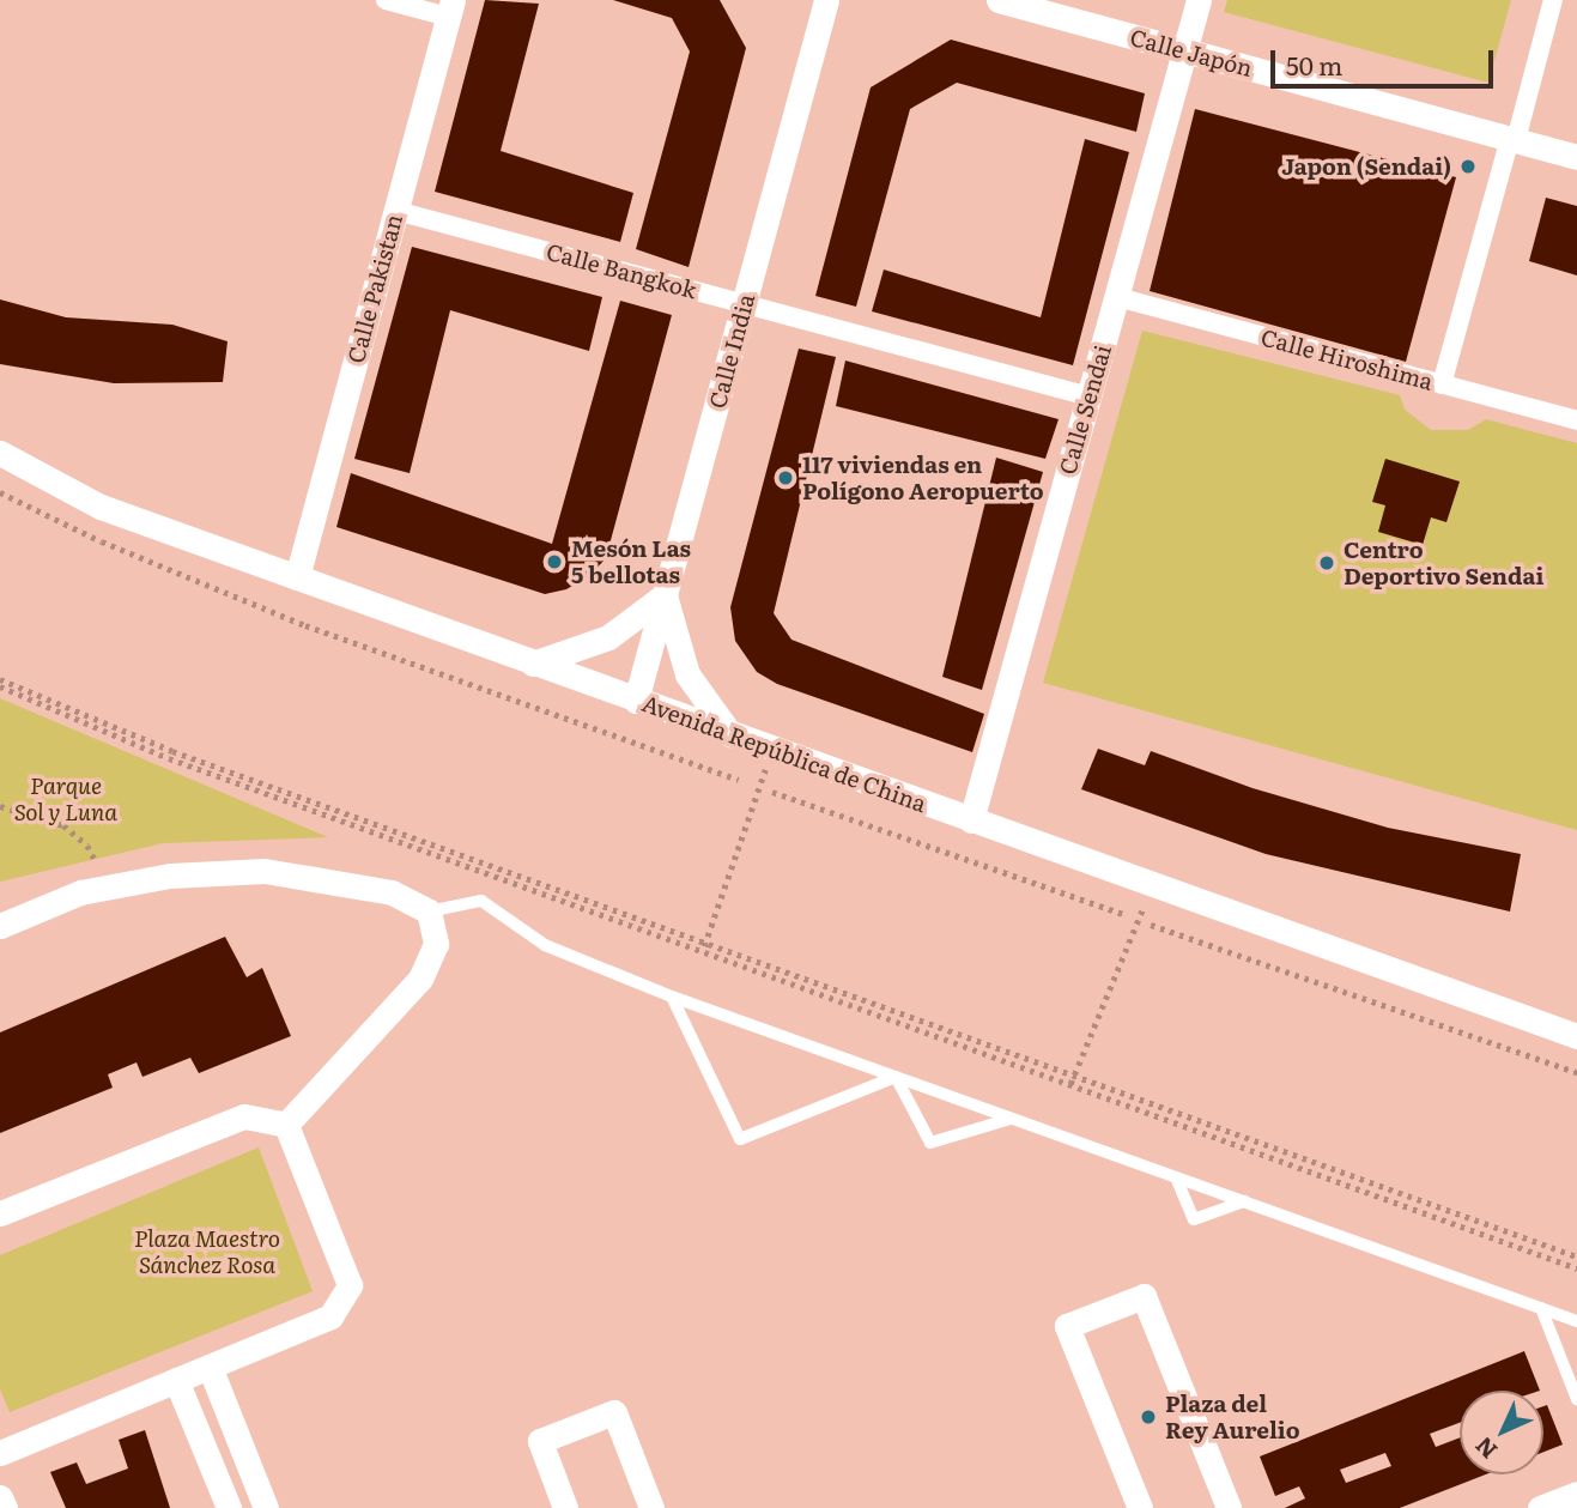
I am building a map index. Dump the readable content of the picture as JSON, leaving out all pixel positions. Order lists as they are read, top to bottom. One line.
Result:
{"streets":{"street":["Calle Japón","Calle Bangkok","Calle Pakistan","Calle India","Calle Hiroshima","Calle Sendai","Avenida República de China"]},"crossings":[["Calle Japón","Calle Sendai"],["Calle Bangkok","Calle Pakistan"],["Calle Bangkok","Calle India"],["Calle Bangkok","Calle Sendai"],["Calle Pakistan","Avenida República de China"],["Calle India","Avenida República de China"],["Calle Hiroshima","Calle Sendai"],["Calle Sendai","Avenida República de China"]],"parks":["Parque Sol y Luna","Plaza Maestro Sánchez Rosa"],"places":["Japon (Sendai)","117 viviendas en Polígono Aeropuerto","Mesón Las 5 bellotas","Centro Deportivo Sendai","Plaza del Rey Aurelio"],"scale_bar":"50 m","north":"bottom left"}
